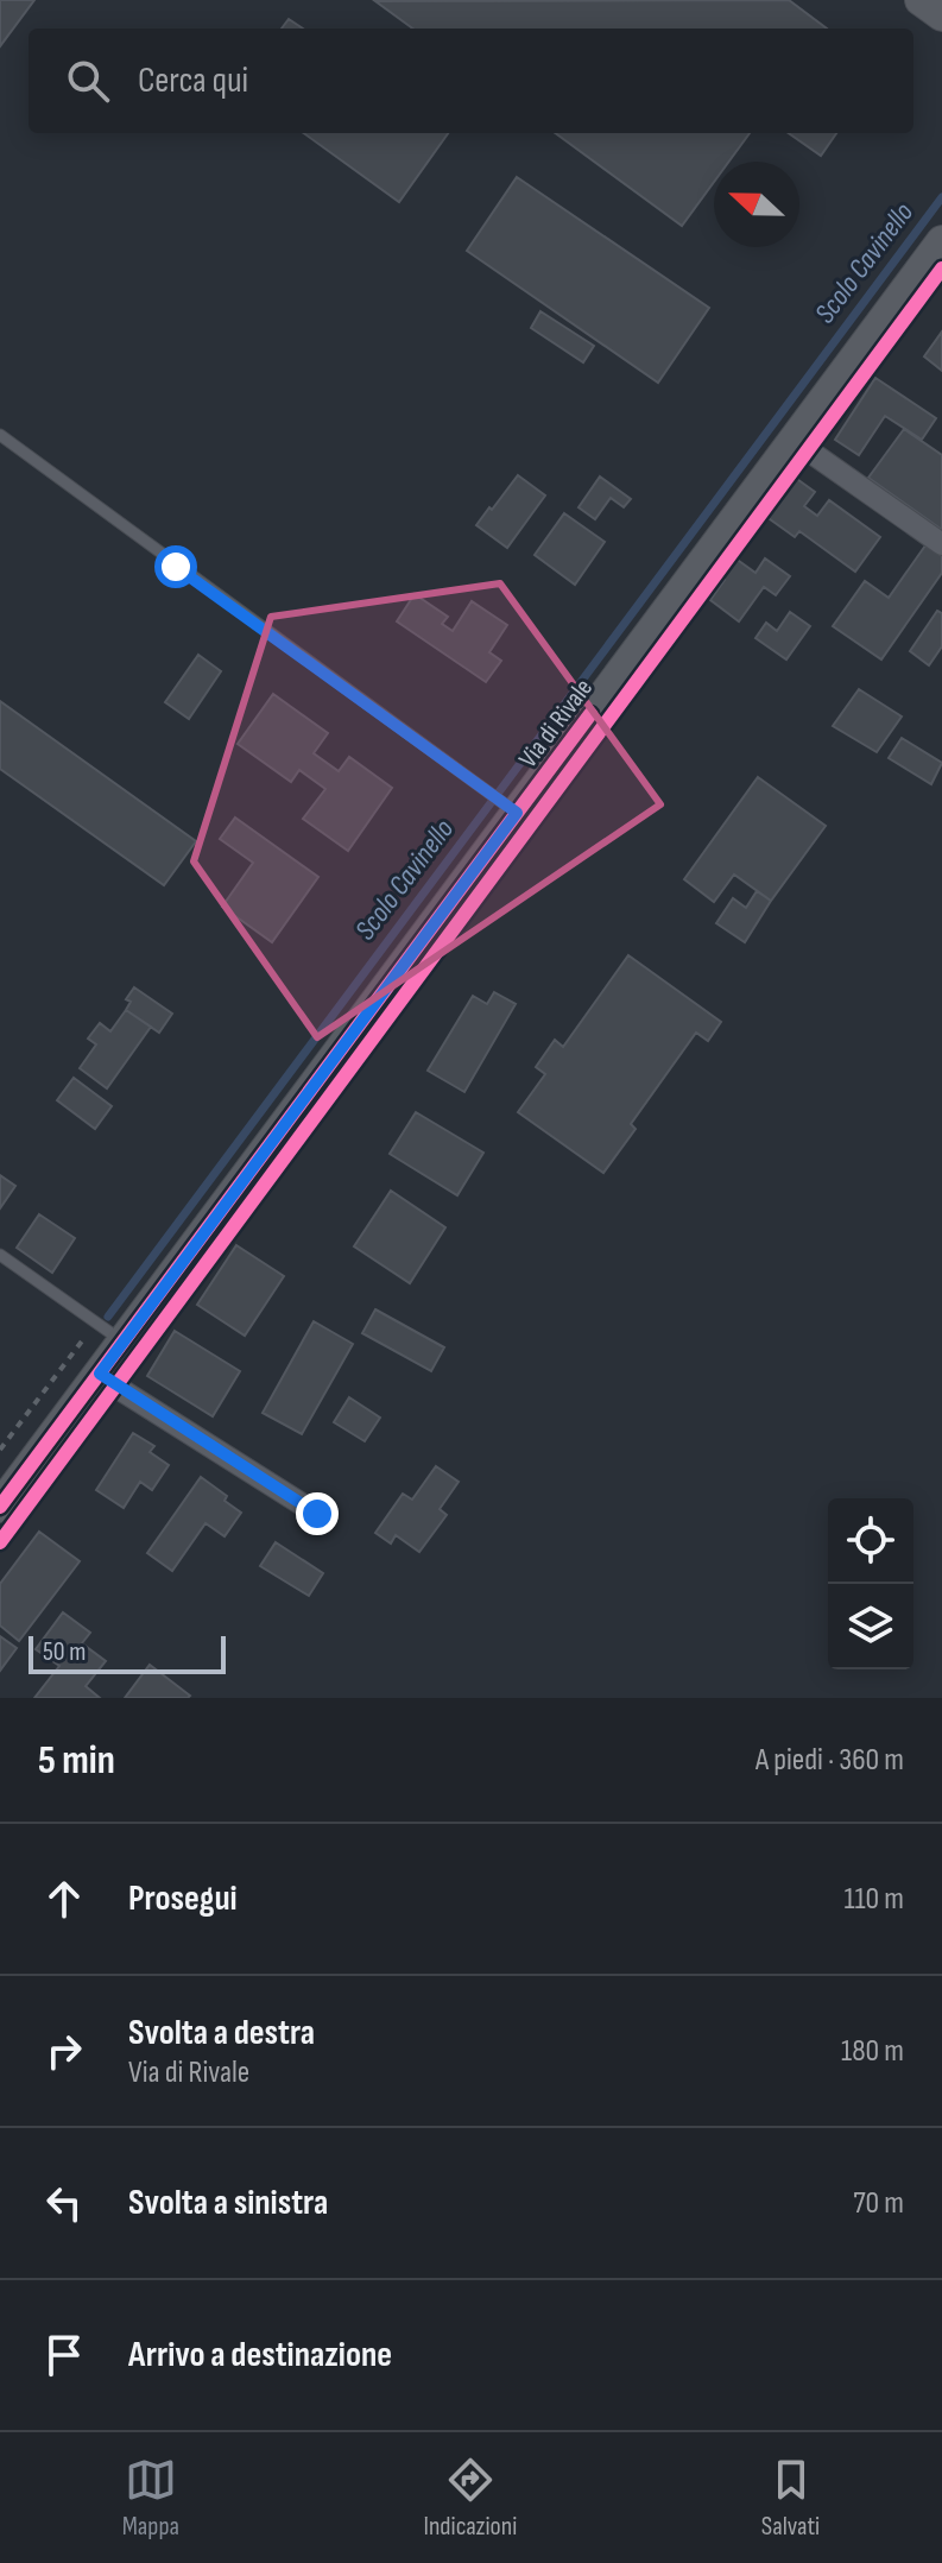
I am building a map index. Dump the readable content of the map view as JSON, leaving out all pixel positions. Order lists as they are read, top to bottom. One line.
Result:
{"streets":{"street":["Via di Rivale"]},"water":["Scolo Cavinello"],"scale_bar":"50 m","north":"left","page":{"search":"Cerca qui","scale":"50 m","heading":["5 min","A piedi · 360 m"],"list":[["Prosegui","110 m"],["Svolta a destra","Via di Rivale","180 m"],["Svolta a sinistra","70 m"],"Arrivo a destinazione"],"nav":["Mappa","Indicazioni","Salvati"]}}
